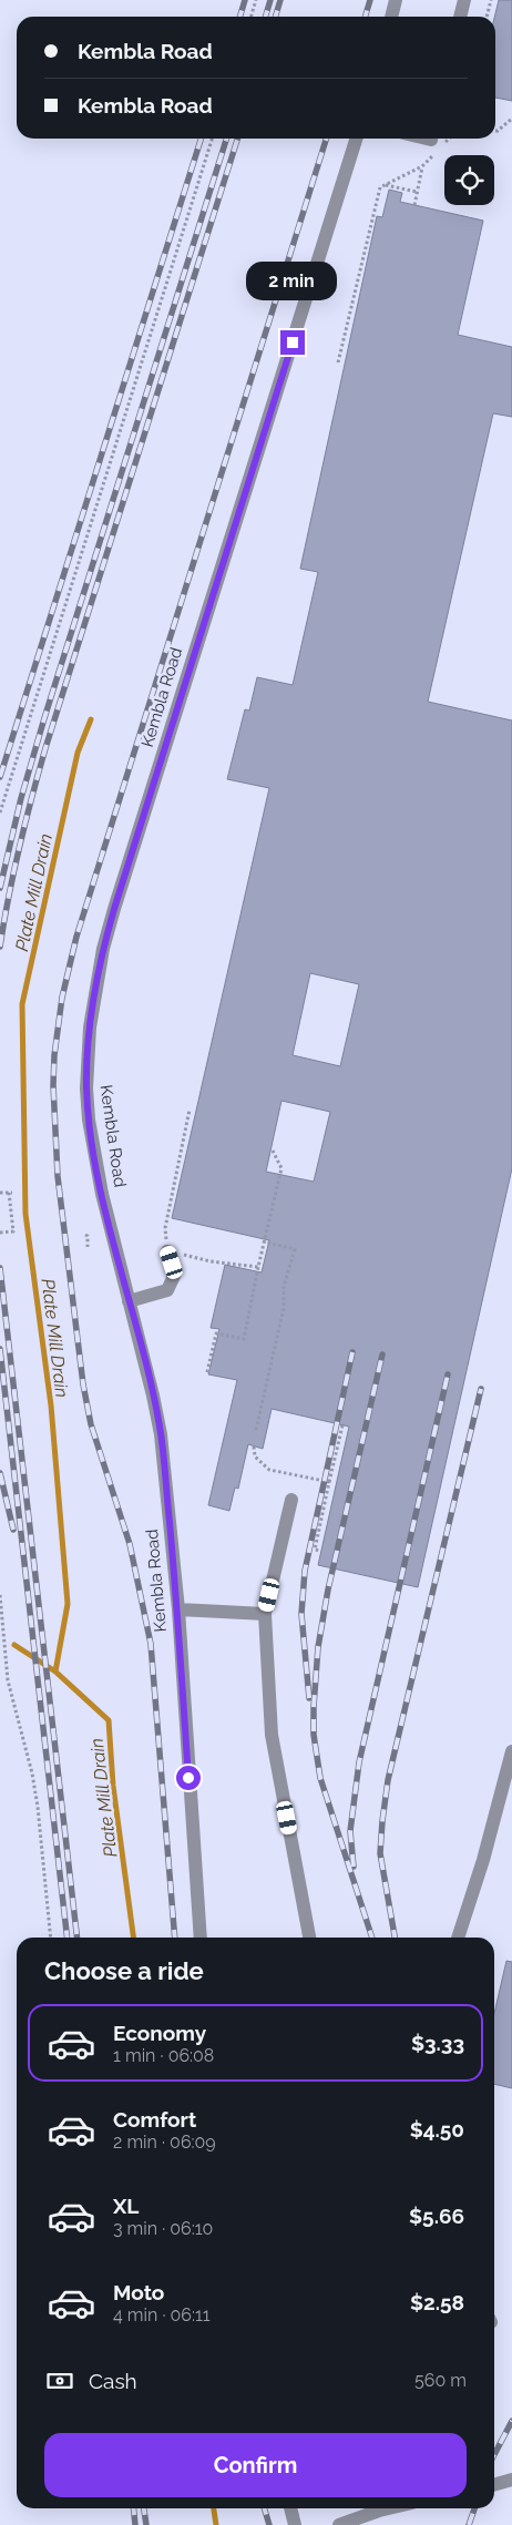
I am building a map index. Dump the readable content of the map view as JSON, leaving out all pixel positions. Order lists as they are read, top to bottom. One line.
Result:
{"streets":{"street":["Kembla Road"]},"water":["Plate Mill Drain"],"page":{"banner":["Kembla Road","Kembla Road"],"bubble":"2 min","heading":"Choose a ride","list":[{"name":"Economy","note":"1 min · 06:08","value":"$3.33"},{"name":"Comfort","note":"2 min · 06:09","value":"$4.50"},{"name":"XL","note":"3 min · 06:10","value":"$5.66"},{"name":"Moto","note":"4 min · 06:11","value":"$2.58"}],"pay":["Cash","560 m"],"buttons":"Confirm"}}
